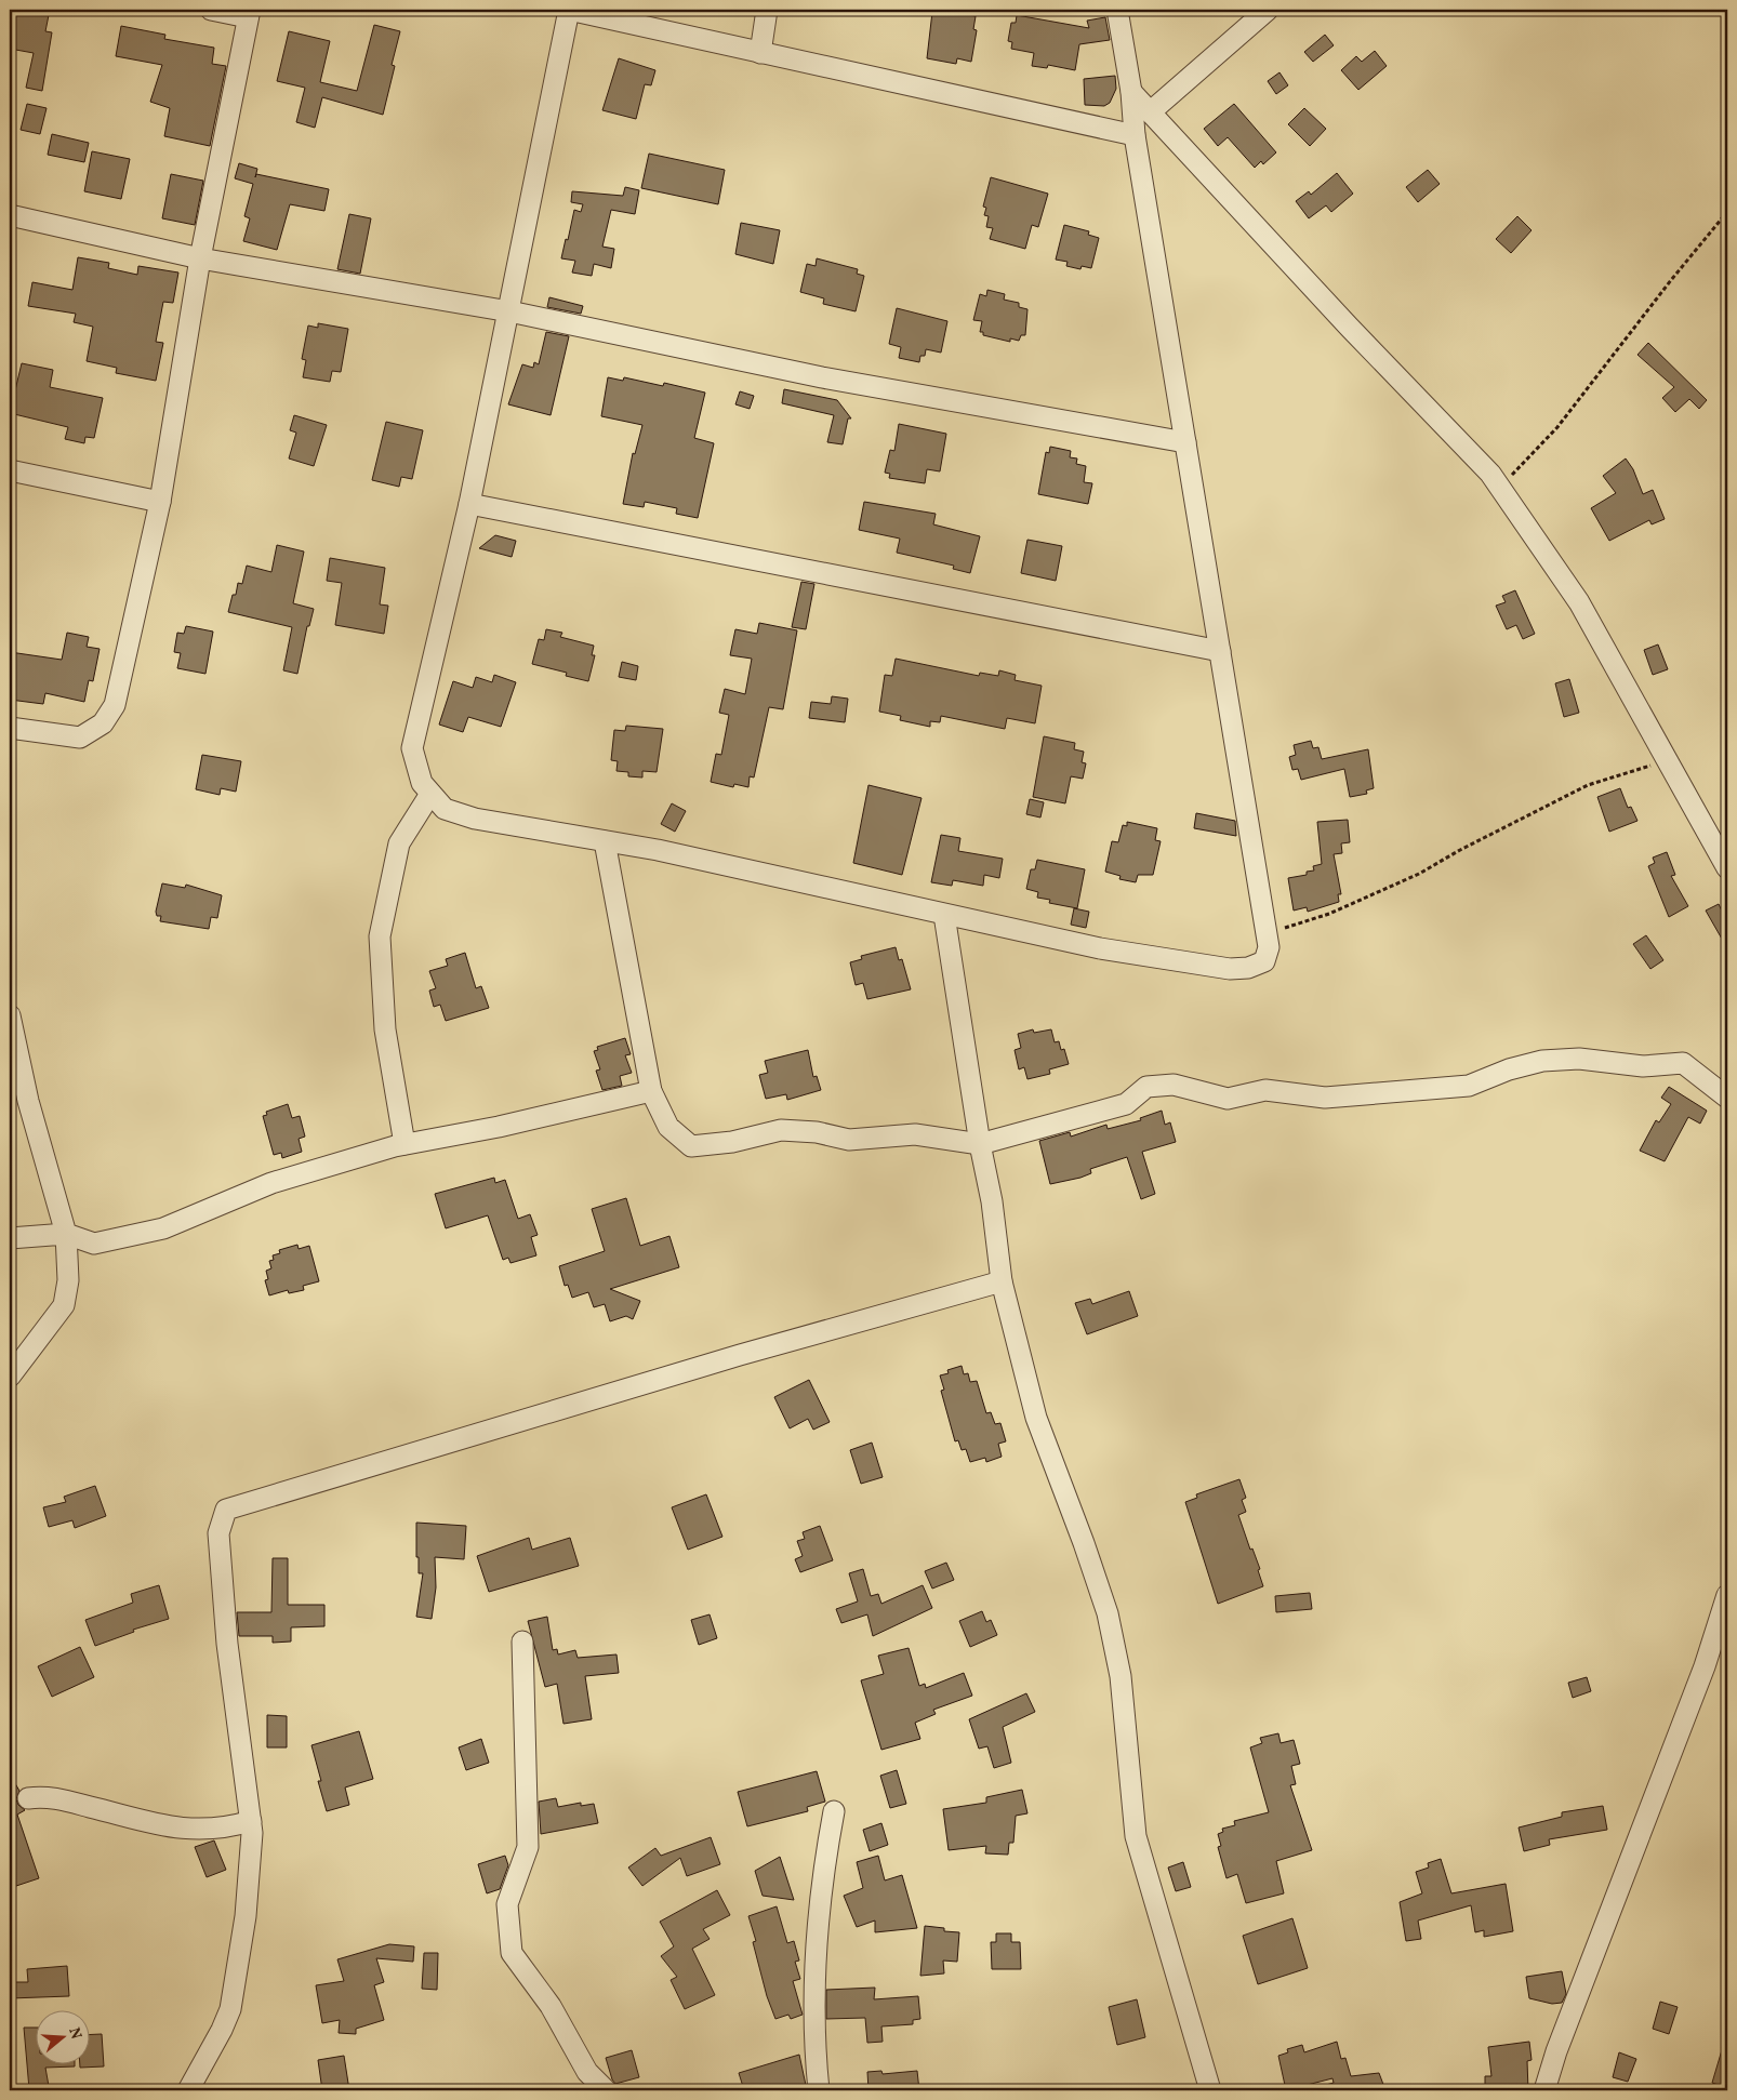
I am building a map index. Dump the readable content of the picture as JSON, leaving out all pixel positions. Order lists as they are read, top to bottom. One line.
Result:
{"north":"right"}
